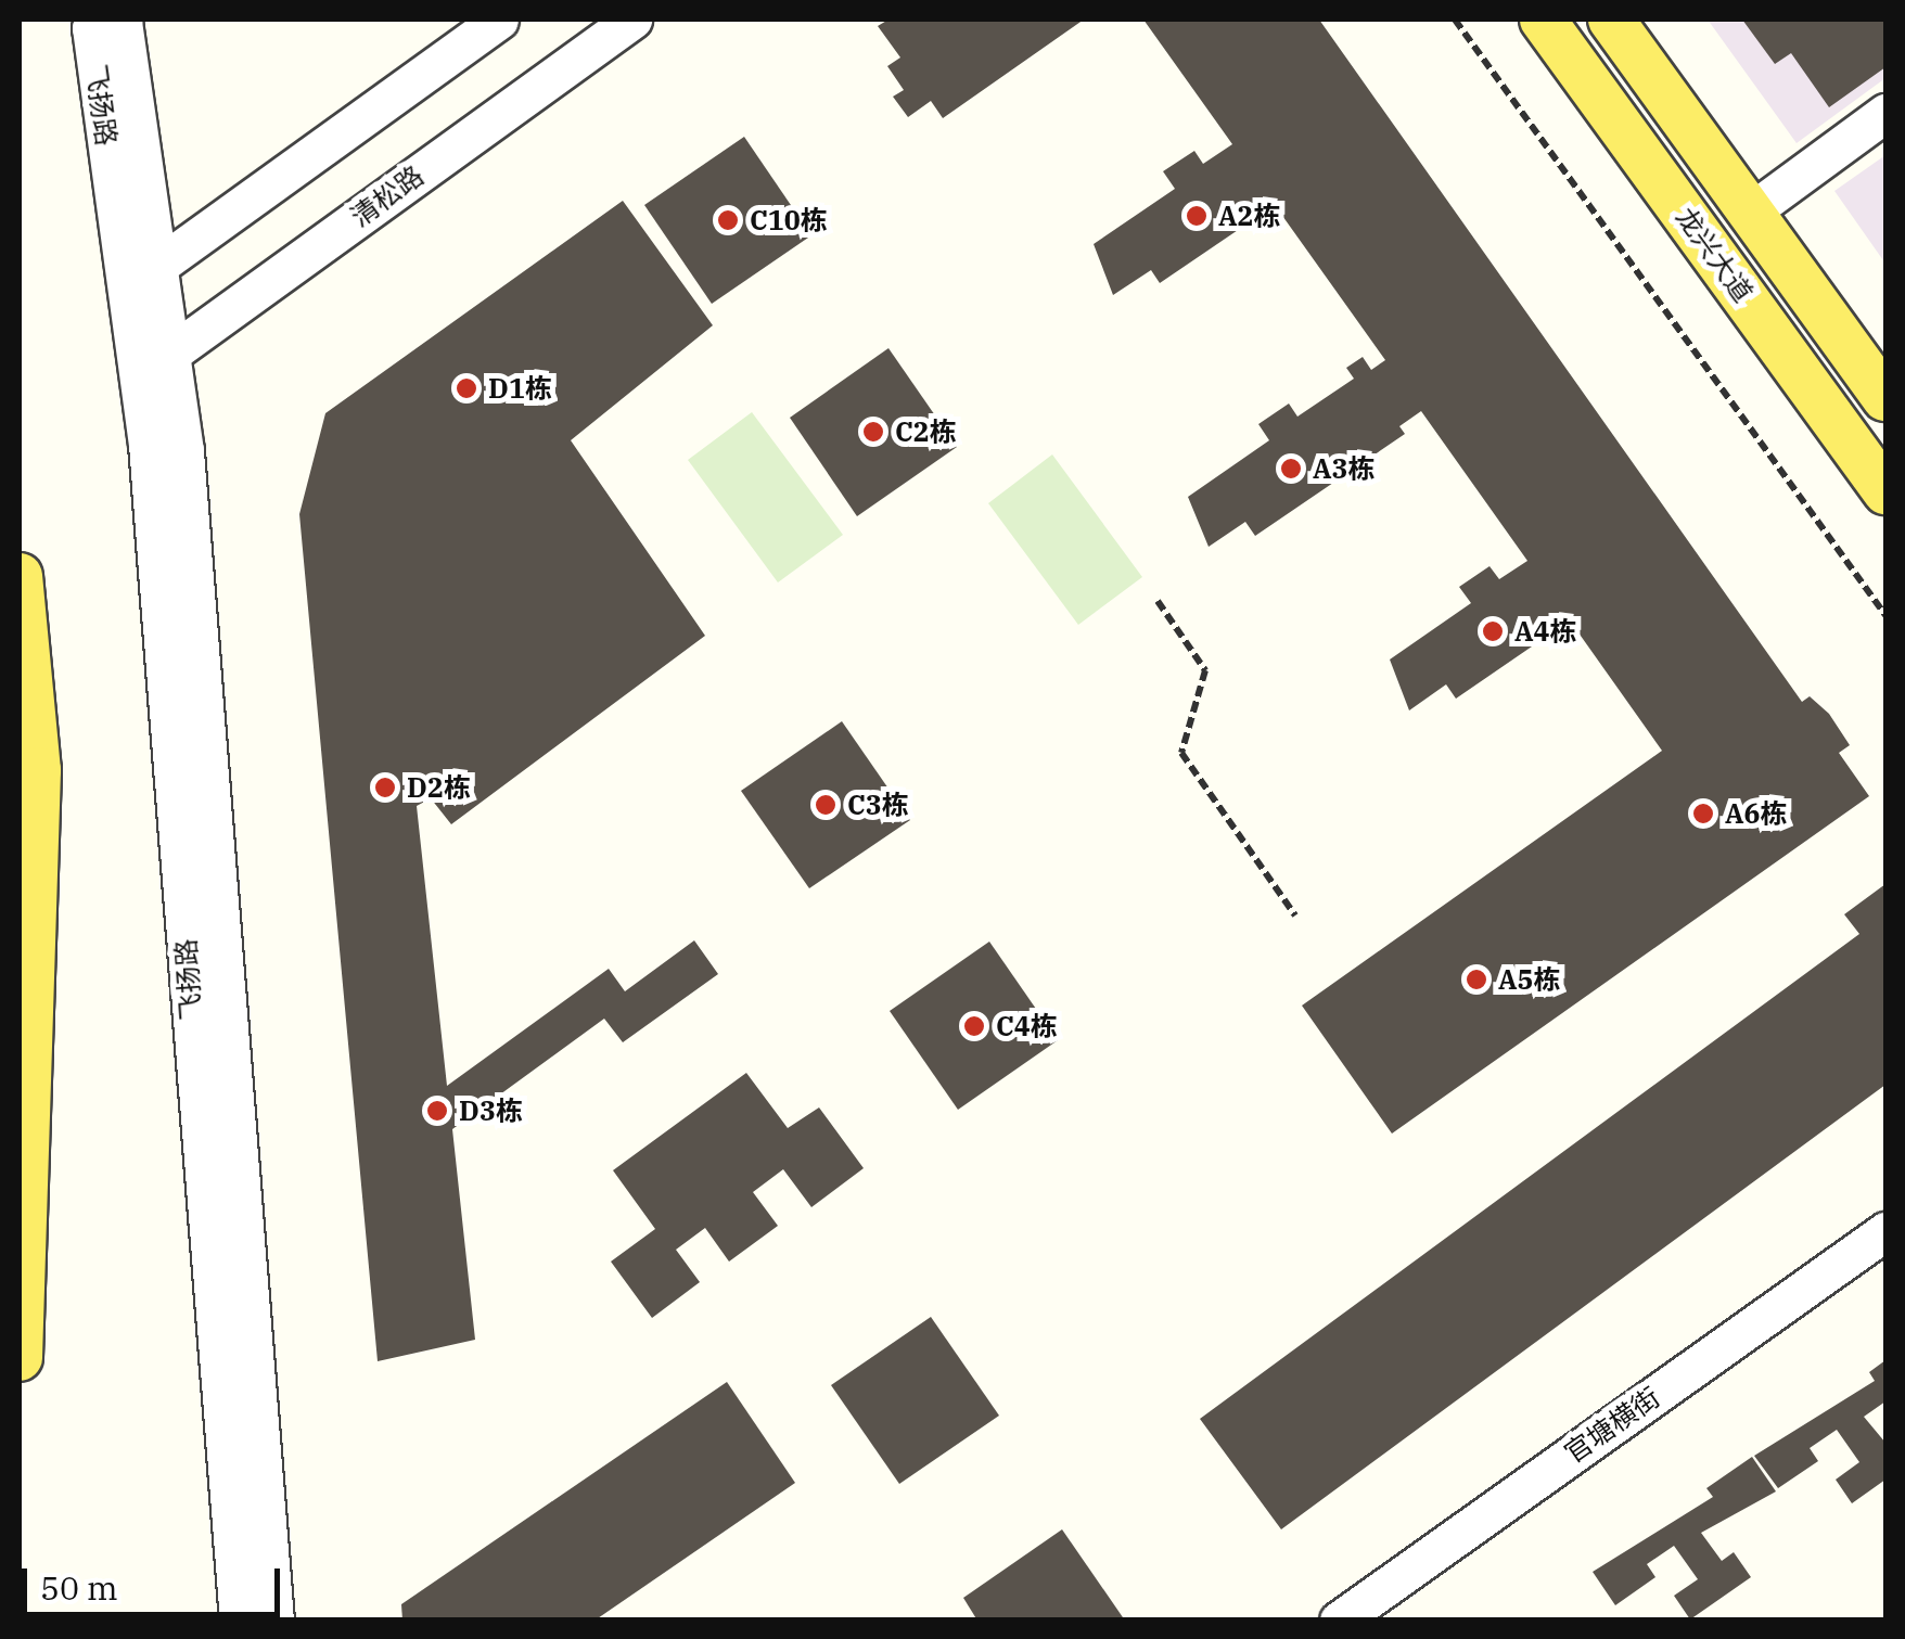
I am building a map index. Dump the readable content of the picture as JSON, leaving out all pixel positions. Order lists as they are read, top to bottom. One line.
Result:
{"streets":{"main road":["龙兴大道"],"street":["飞扬路","清松路","官塘横街"]},"crossings":[["飞扬路","清松路"]],"places":["A2栋","C10栋","D1栋","C2栋","A3栋","A4栋","D2栋","C3栋","A6栋","A5栋","C4栋","D3栋"],"scale_bar":"50 m"}
